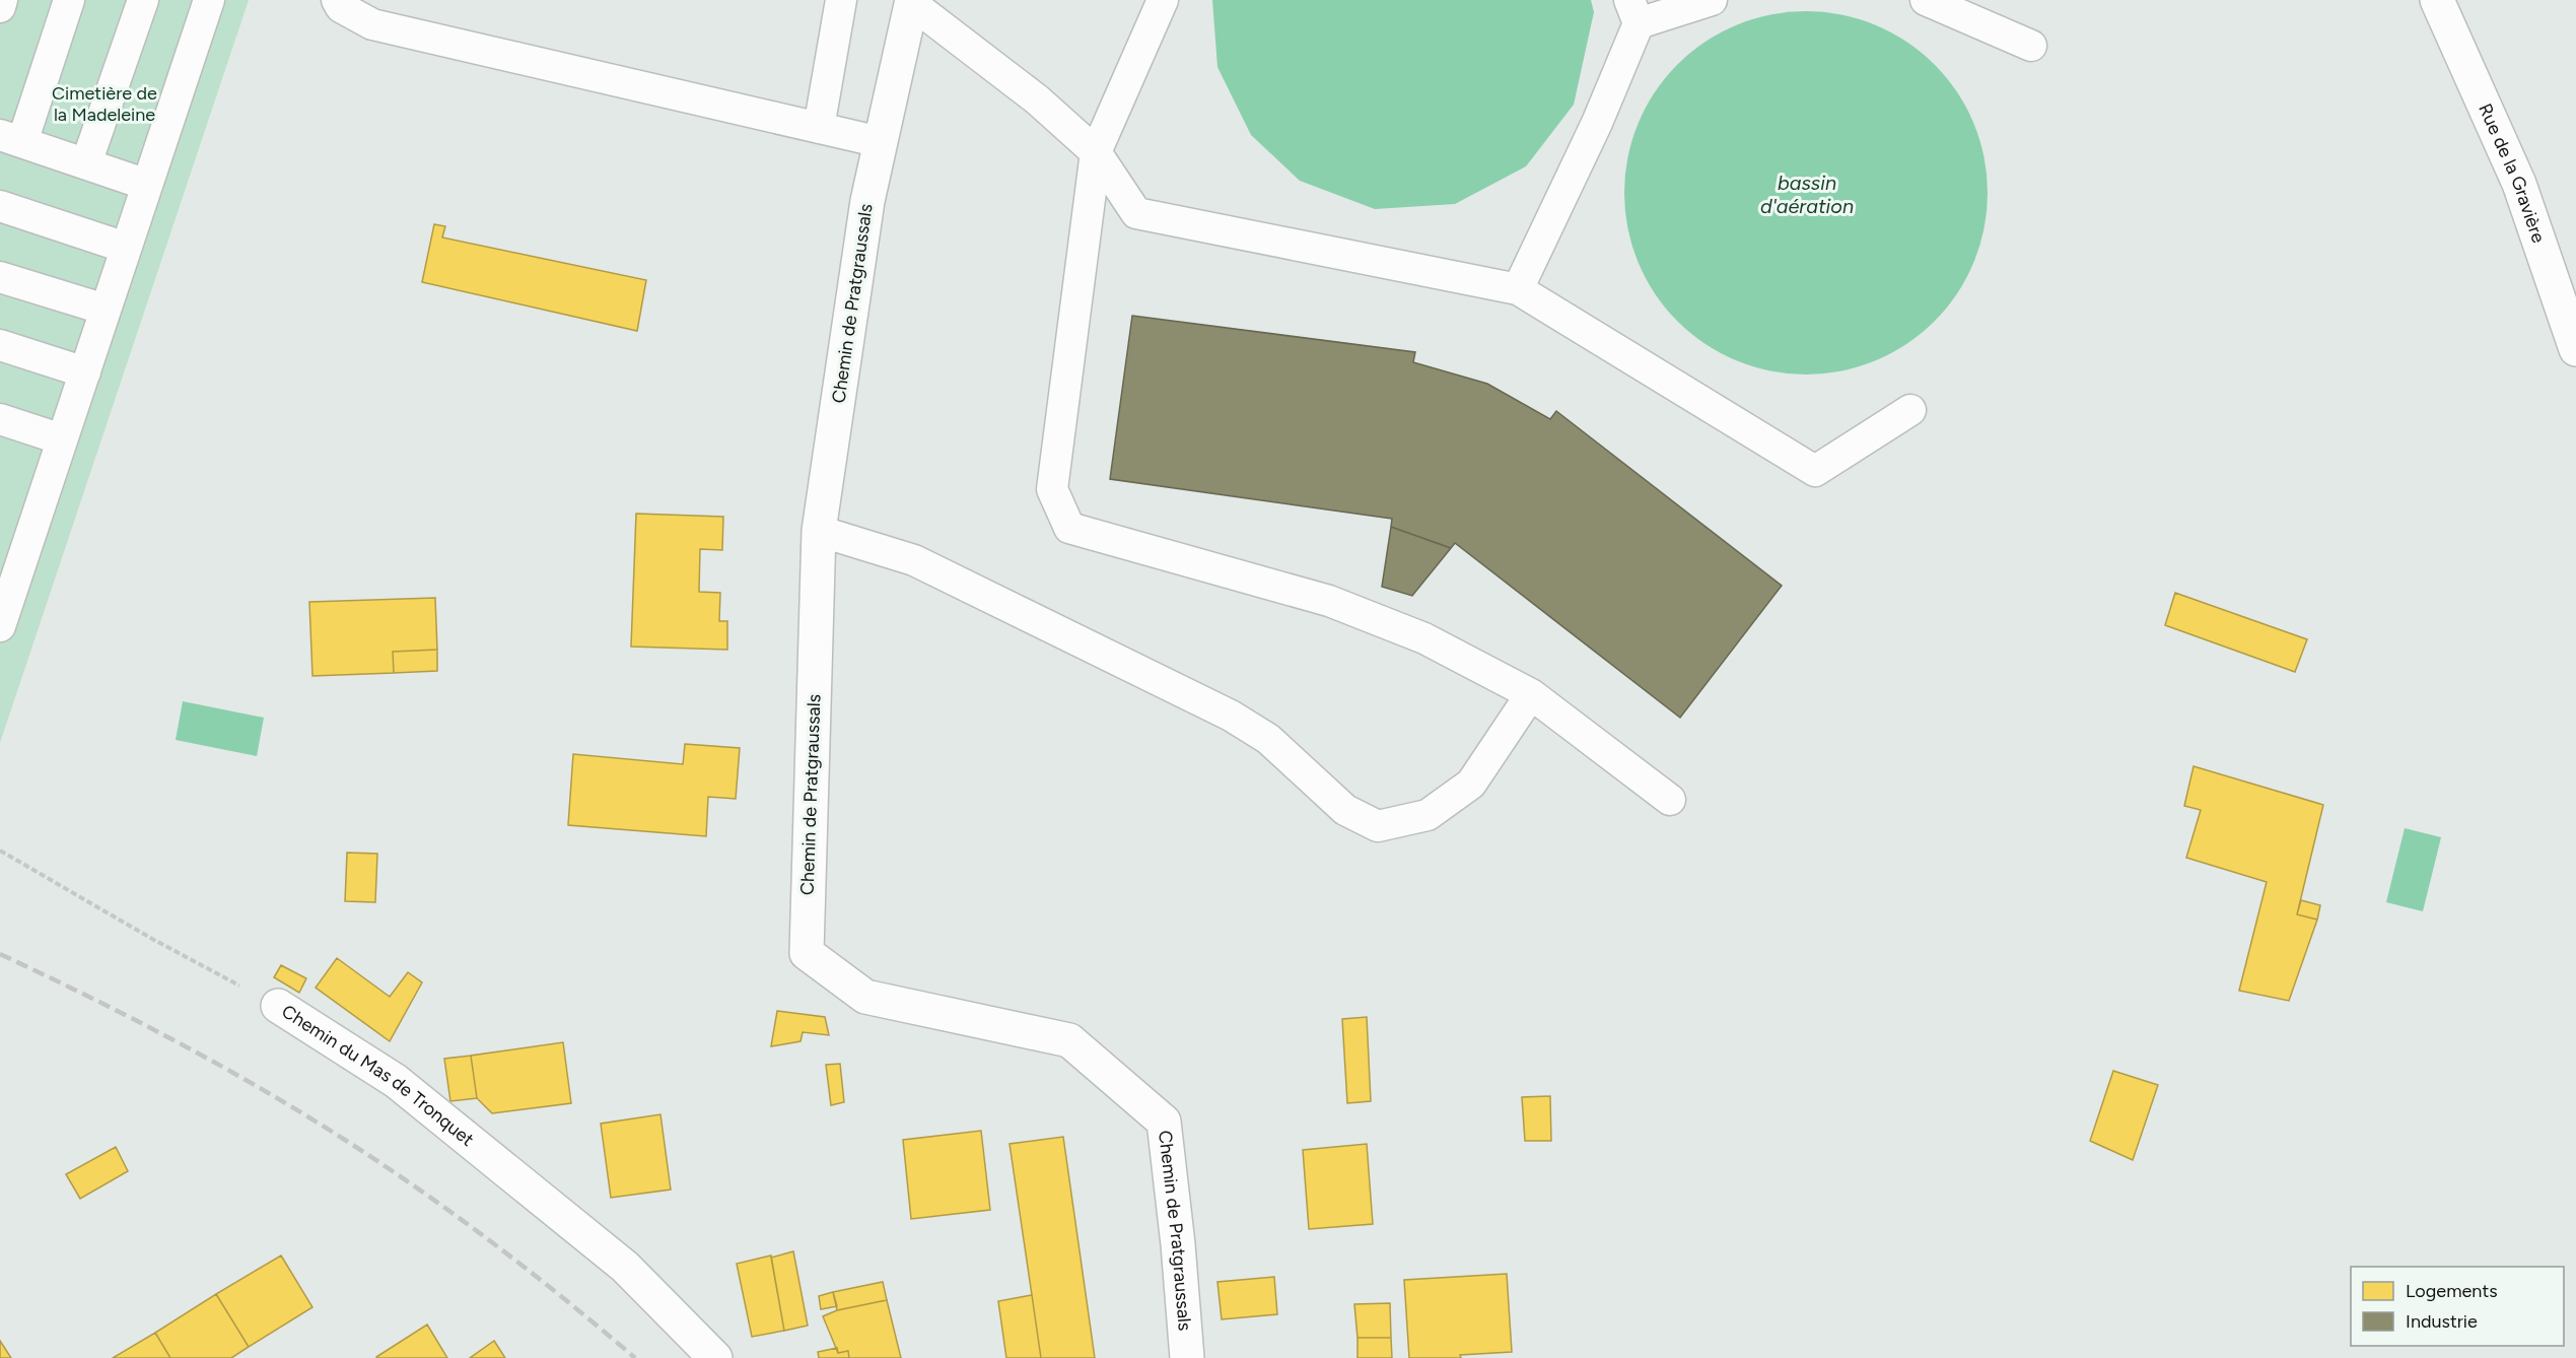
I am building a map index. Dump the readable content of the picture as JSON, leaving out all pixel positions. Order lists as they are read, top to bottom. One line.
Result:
{"streets":{"street":["Rue de la Gravière","Chemin de Pratgraussals","Chemin du Mas de Tronquet"]},"water":["bassin d'aération"],"parks":["Cimetière de la Madeleine"],"legend":["Logements","Industrie"]}
